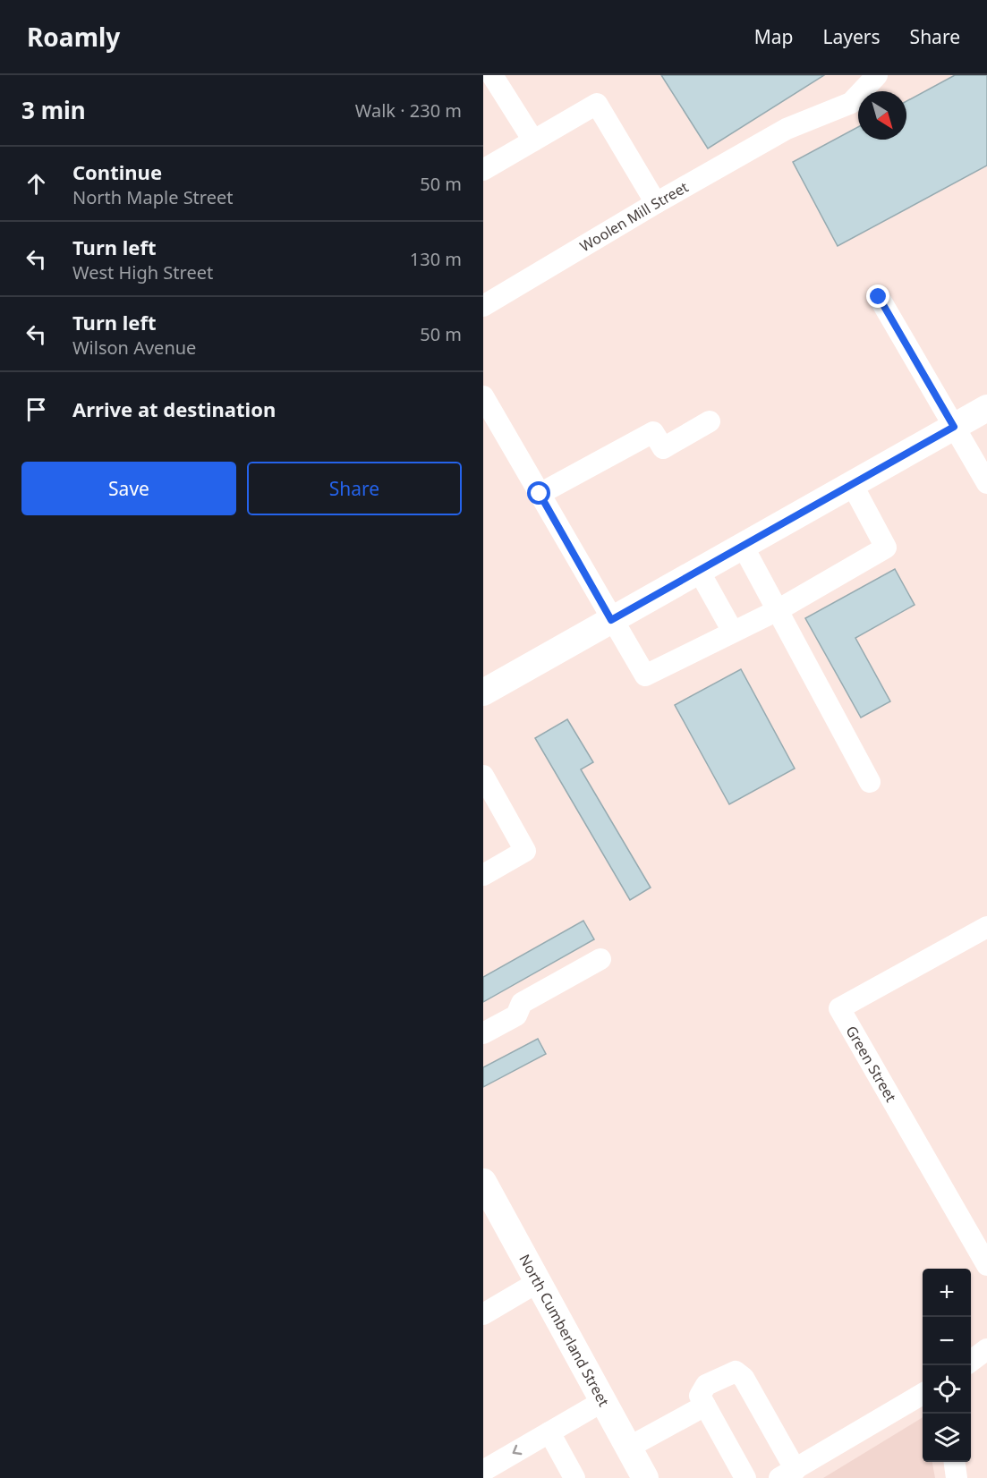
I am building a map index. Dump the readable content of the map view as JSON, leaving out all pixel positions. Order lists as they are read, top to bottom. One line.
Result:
{"streets":{"main road":["North Cumberland Street"],"street":["Woolen Mill Street","Green Street"]},"north":"bottom right","page":{"header":"Roamly","nav":["Map","Layers","Share"],"heading":["3 min","Walk · 230 m"],"list":[["Continue","North Maple Street","50 m"],["Turn left","West High Street","130 m"],["Turn left","Wilson Avenue","50 m"],"Arrive at destination"],"buttons":["Save","Share"],"map_buttons":["+","−"]}}
